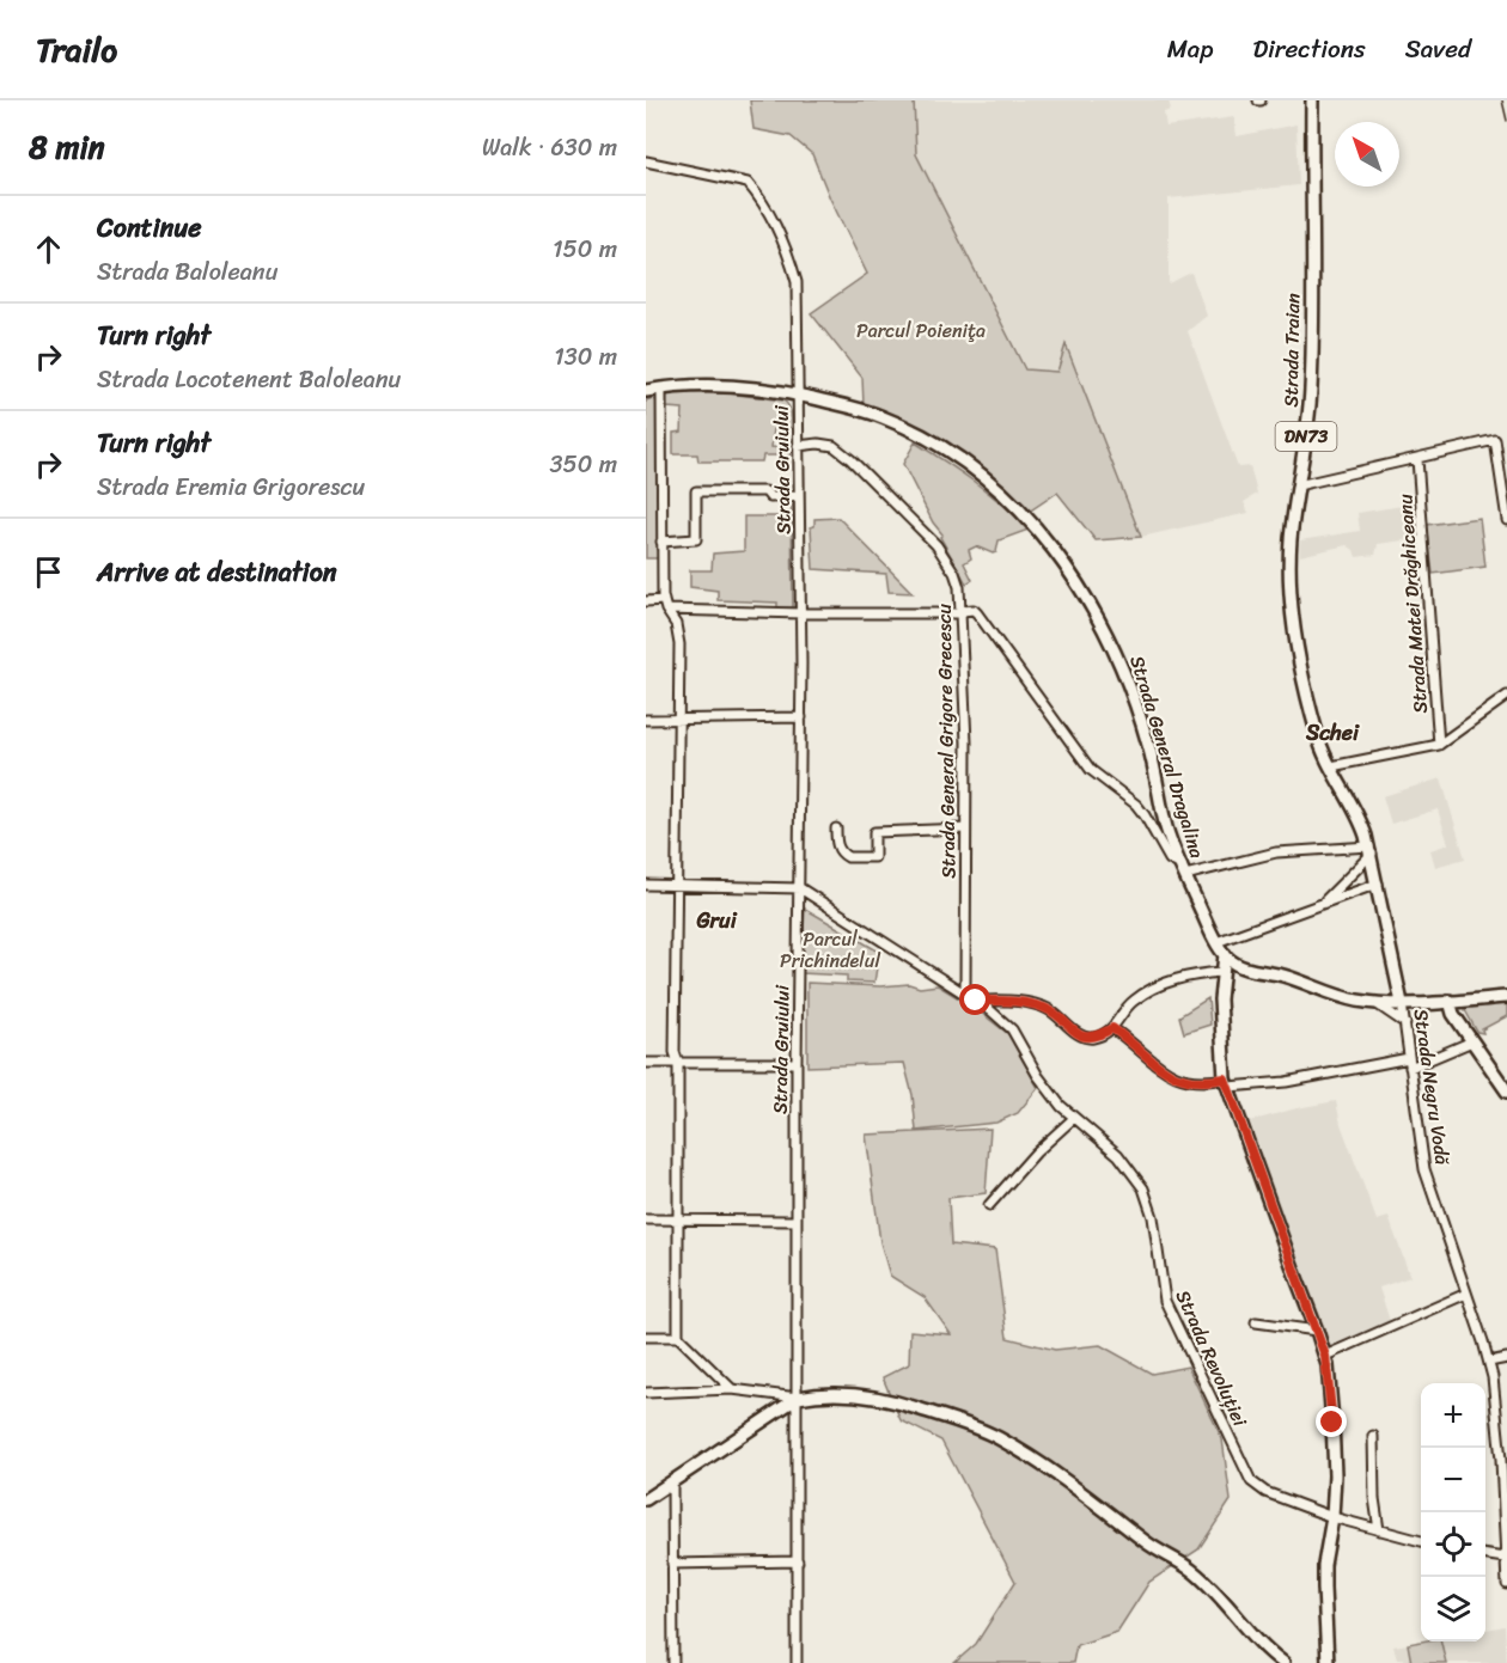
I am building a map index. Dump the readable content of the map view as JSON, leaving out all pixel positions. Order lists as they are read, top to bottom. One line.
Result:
{"streets":{"main road":["Strada Traian","DN73","Strada General Dragalina","Strada Negru Vodă"],"street":["Strada Gruiului","Strada Matei Drăghiceanu","Strada General Grigore Grecescu","Strada Revoluției"]},"crossings":[["Strada Traian","Strada Negru Vodă"],["Strada Gruiului","Strada General Grigore Grecescu"],["Strada Gruiului","Strada General Dragalina"],["Strada Gruiului","Strada Revoluției"],["Strada General Grigore Grecescu","Strada Revoluției"],["Strada General Dragalina","Strada Negru Vodă"]],"districts":["Schei","Grui"],"parks":["Parcul Poieniţa","Parcul Prichindelul"],"north":"top left","page":{"header":"Trailo","nav":["Map","Directions","Saved"],"heading":["8 min","Walk · 630 m"],"list":[["Continue","Strada Baloleanu","150 m"],["Turn right","Strada Locotenent Baloleanu","130 m"],["Turn right","Strada Eremia Grigorescu","350 m"],"Arrive at destination"],"map_buttons":["+","−"]}}
